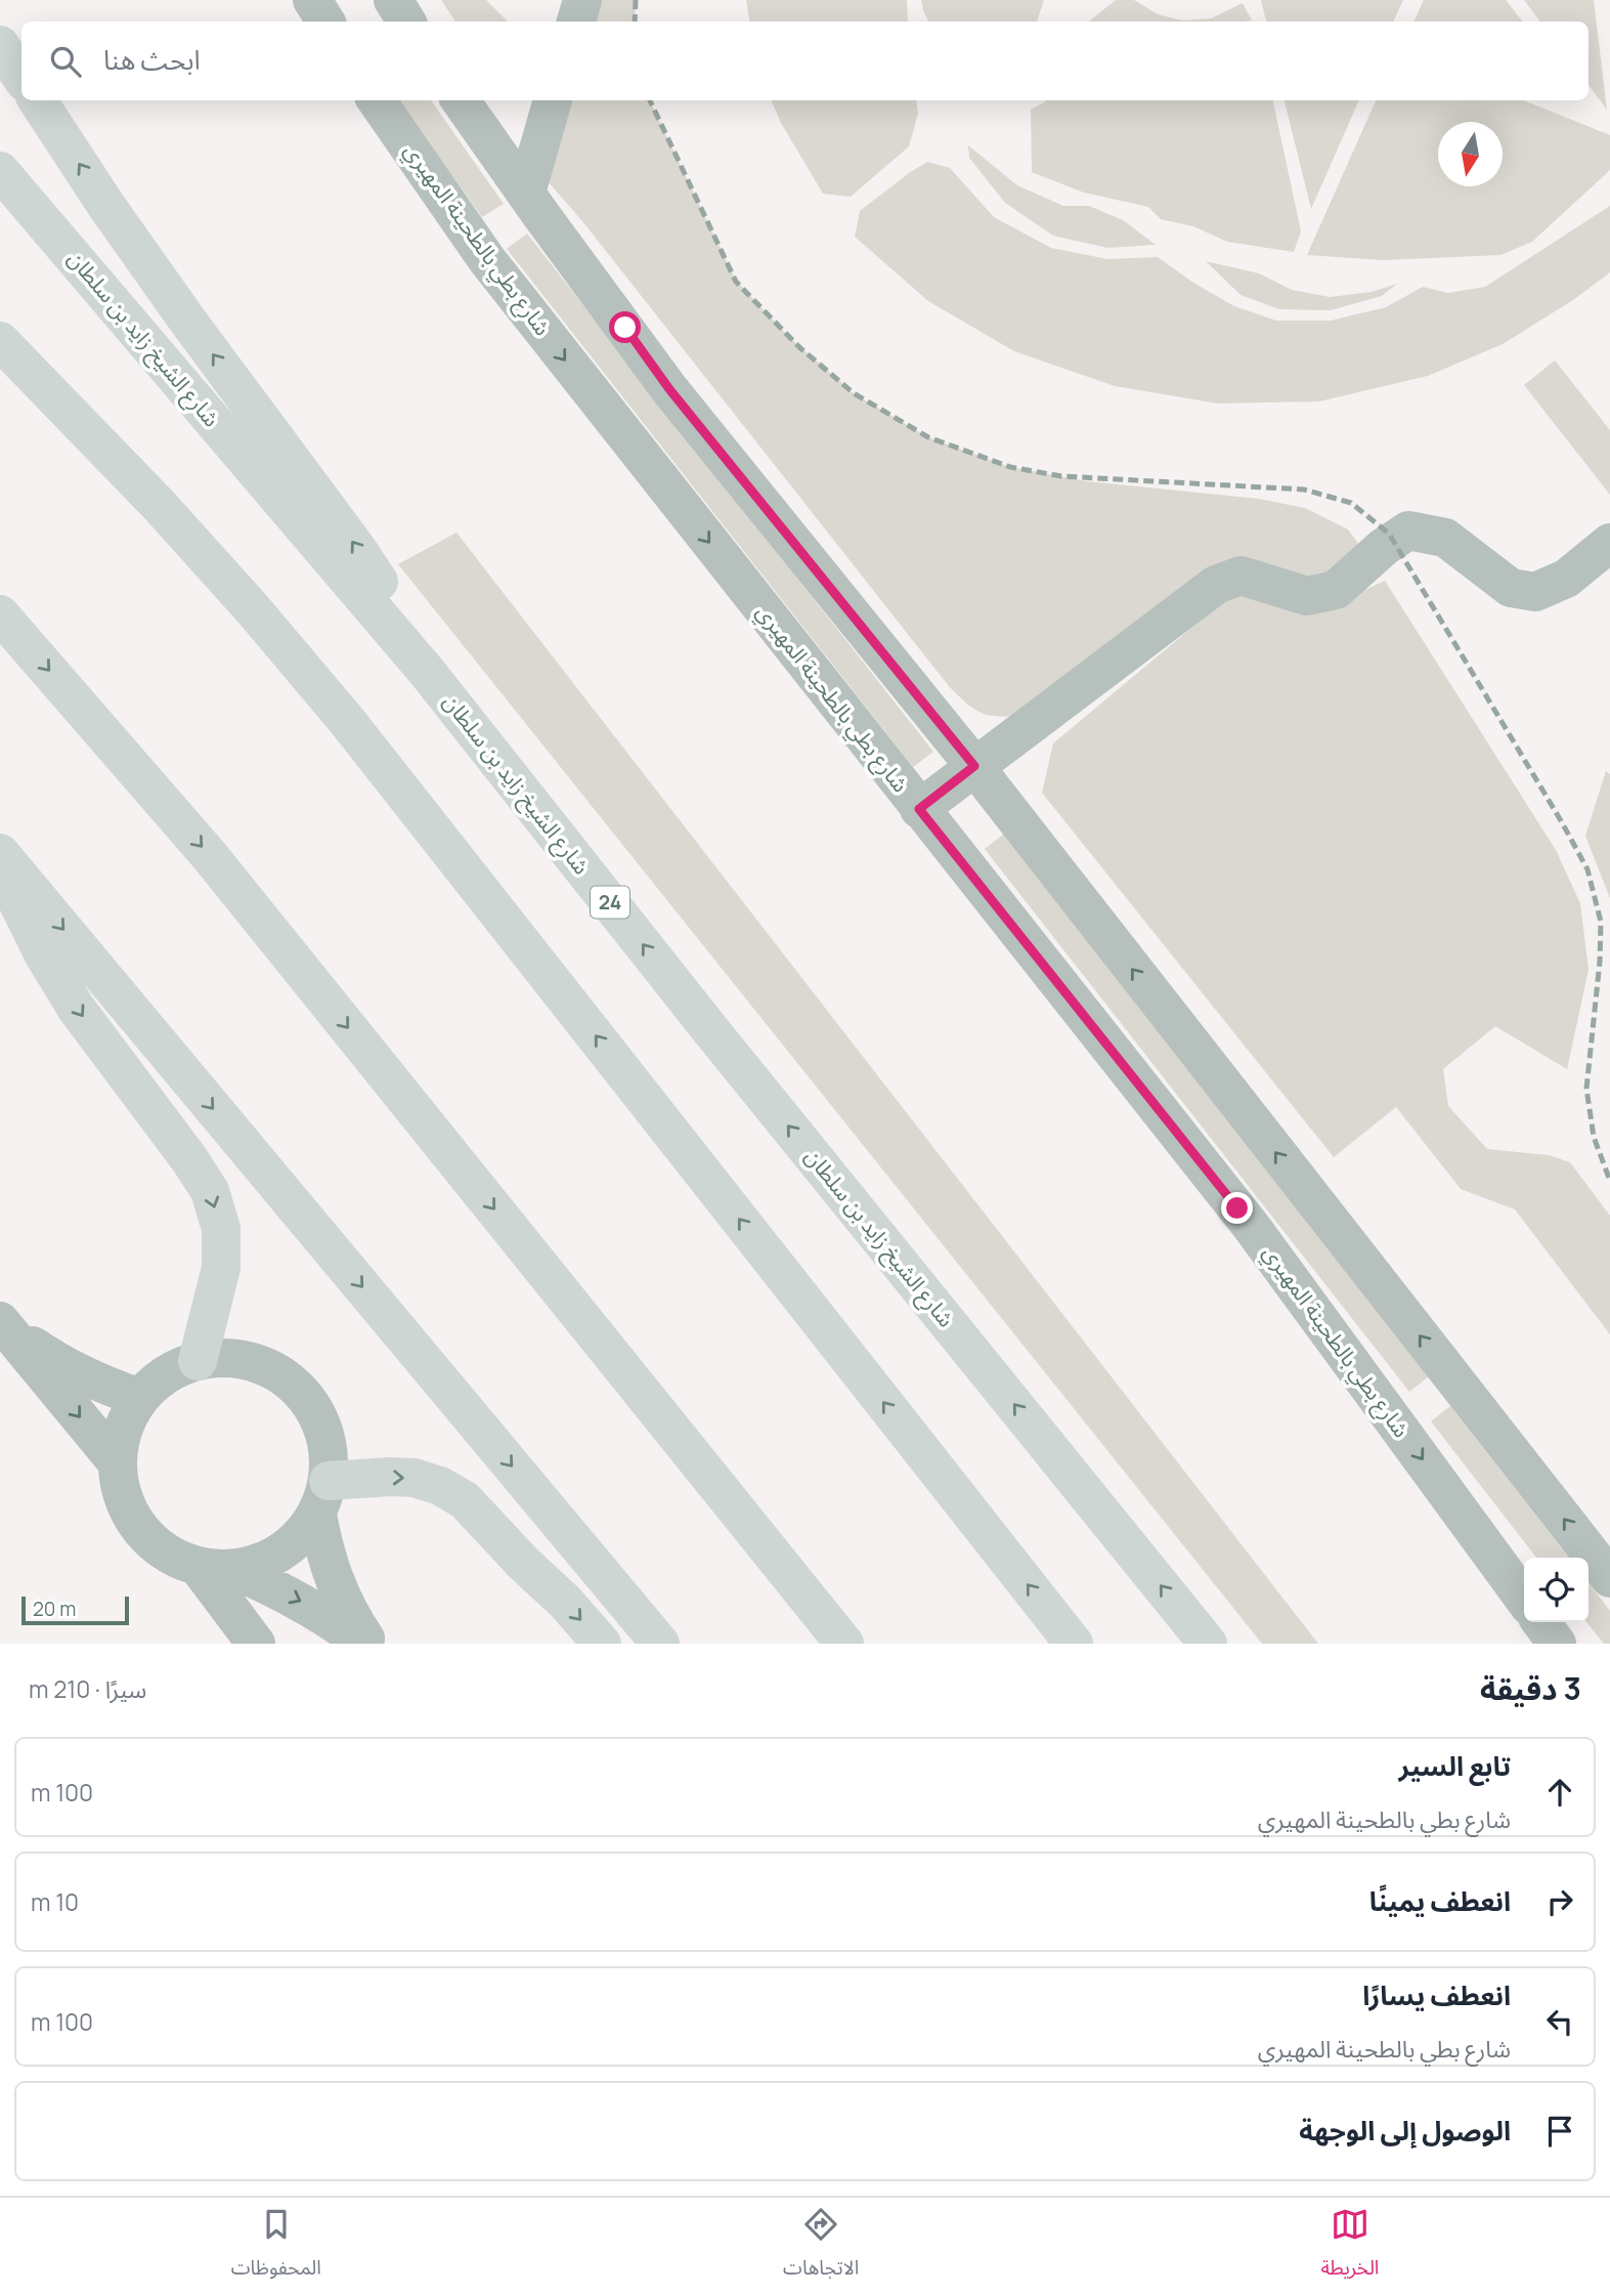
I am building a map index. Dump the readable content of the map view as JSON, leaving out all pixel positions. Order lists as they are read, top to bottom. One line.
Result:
{"streets":{"highway":["شارع الشيخ زايد بن سلطان","24"],"street":["شارع بطي بالطحينة المهيري"]},"scale_bar":"20 m","north":"bottom","page":{"search":"ابحث هنا","scale":"20 m","heading":["3 دقيقة","سيرًا · 210 m"],"list":[["تابع السير","شارع بطي بالطحينة المهيري","100 m"],["انعطف يمينًا","10 m"],["انعطف يسارًا","شارع بطي بالطحينة المهيري","100 m"],"الوصول إلى الوجهة"],"nav":["الخريطة","الاتجاهات","المحفوظات"]}}
